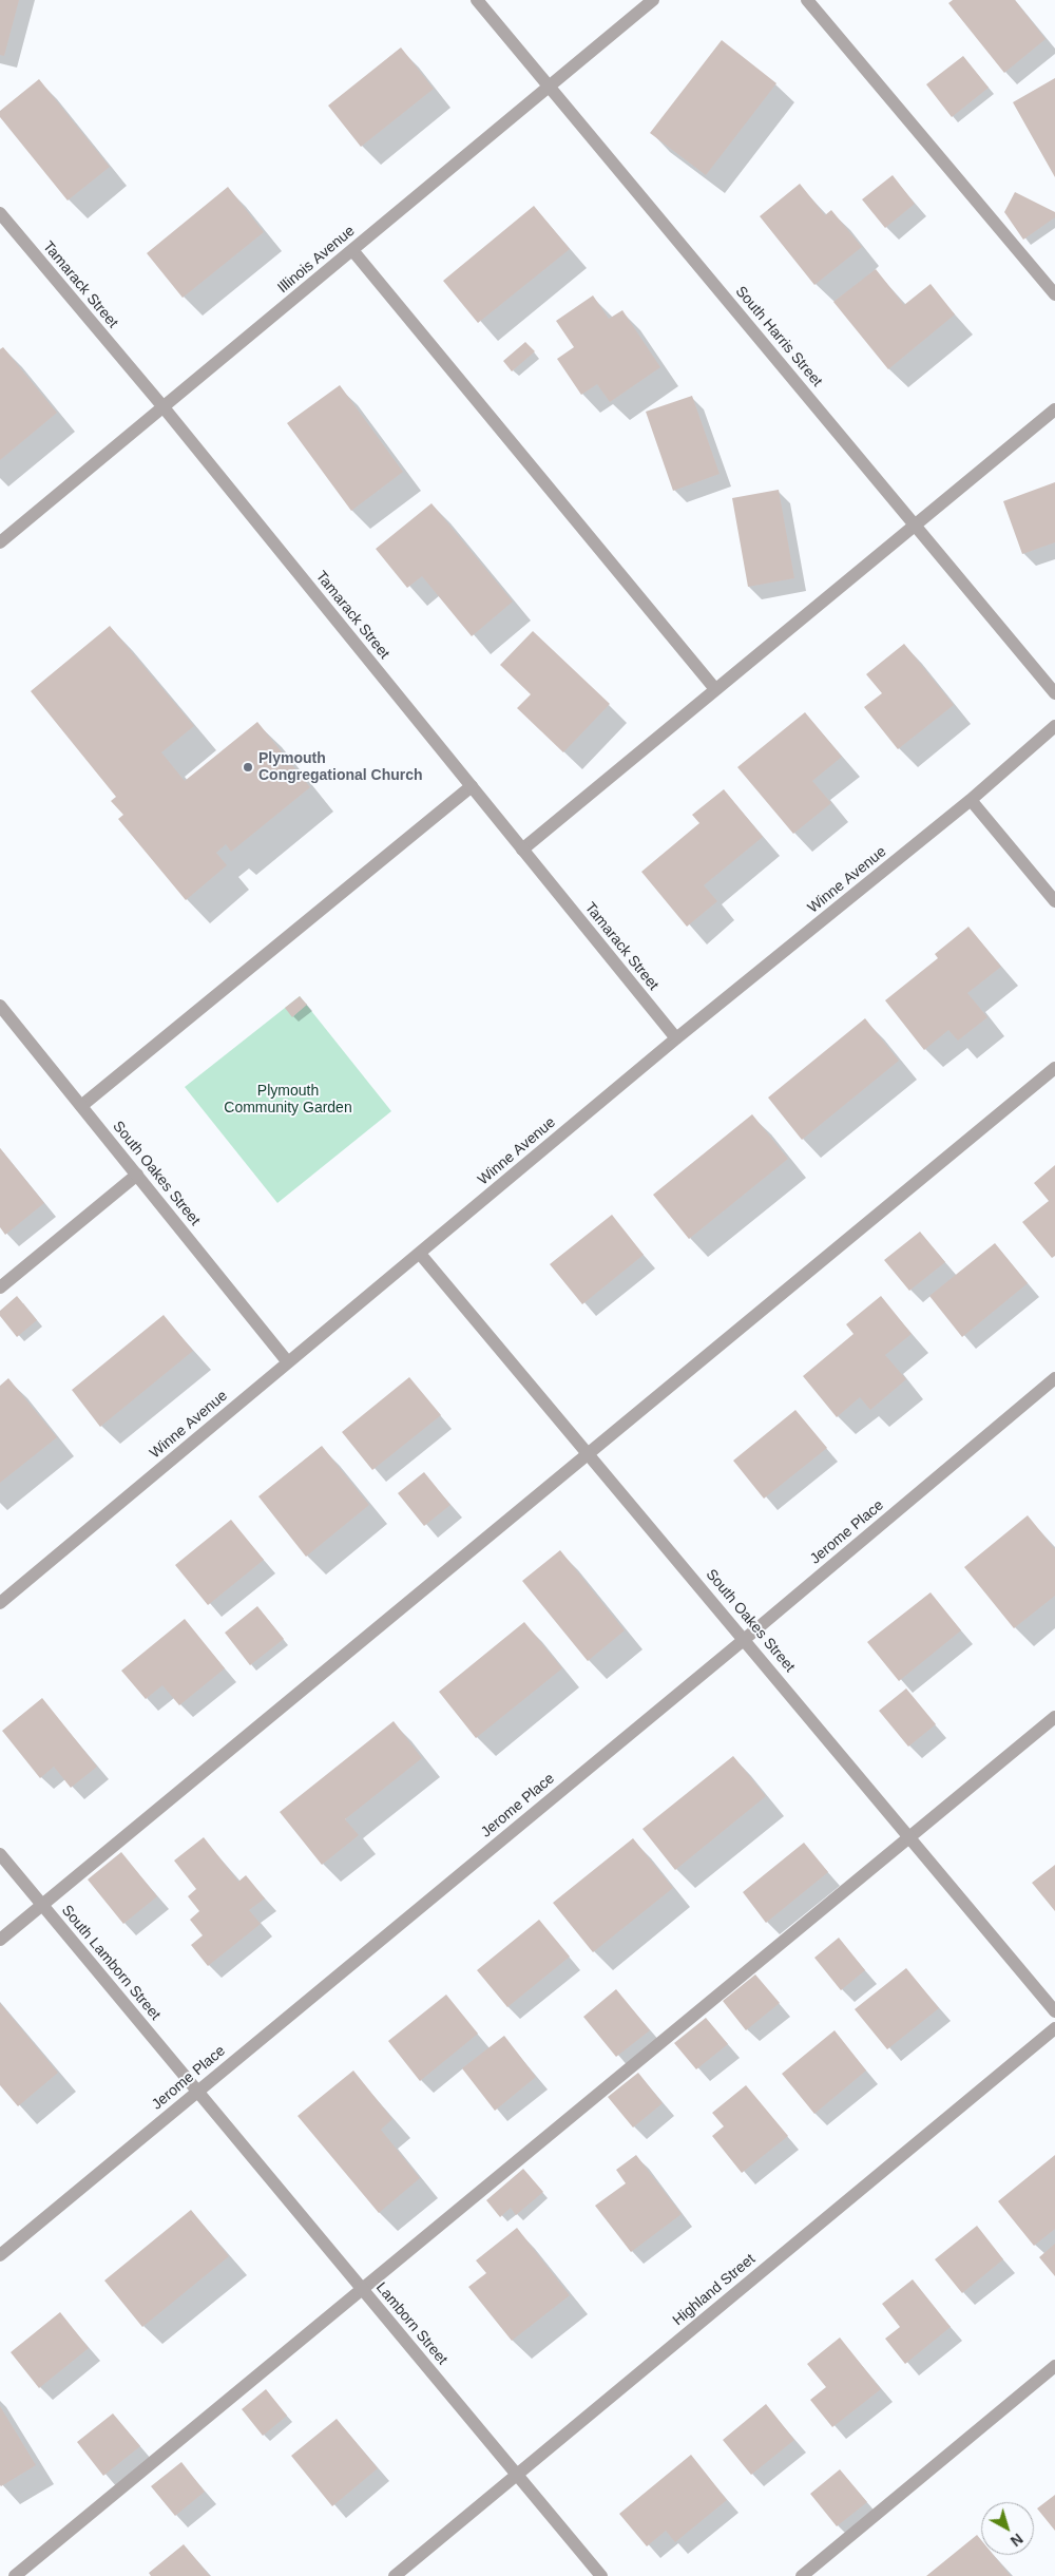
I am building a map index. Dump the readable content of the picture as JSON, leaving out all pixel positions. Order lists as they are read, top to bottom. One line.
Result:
{"streets":{"street":["Illinois Avenue","Tamarack Street","South Harris Street","Winne Avenue","South Oakes Street","Jerome Place","South Lamborn Street","Highland Street","Lamborn Street"]},"crossings":[["Illinois Avenue","Tamarack Street"],["Illinois Avenue","South Harris Street"],["Tamarack Street","Winne Avenue"],["Winne Avenue","South Oakes Street"],["South Oakes Street","Jerome Place"],["Jerome Place","South Lamborn Street"],["Jerome Place","Lamborn Street"],["South Lamborn Street","Lamborn Street"],["Highland Street","Lamborn Street"]],"parks":["Plymouth Community Garden"],"places":["Plymouth Congregational Church"],"north":"bottom right"}
